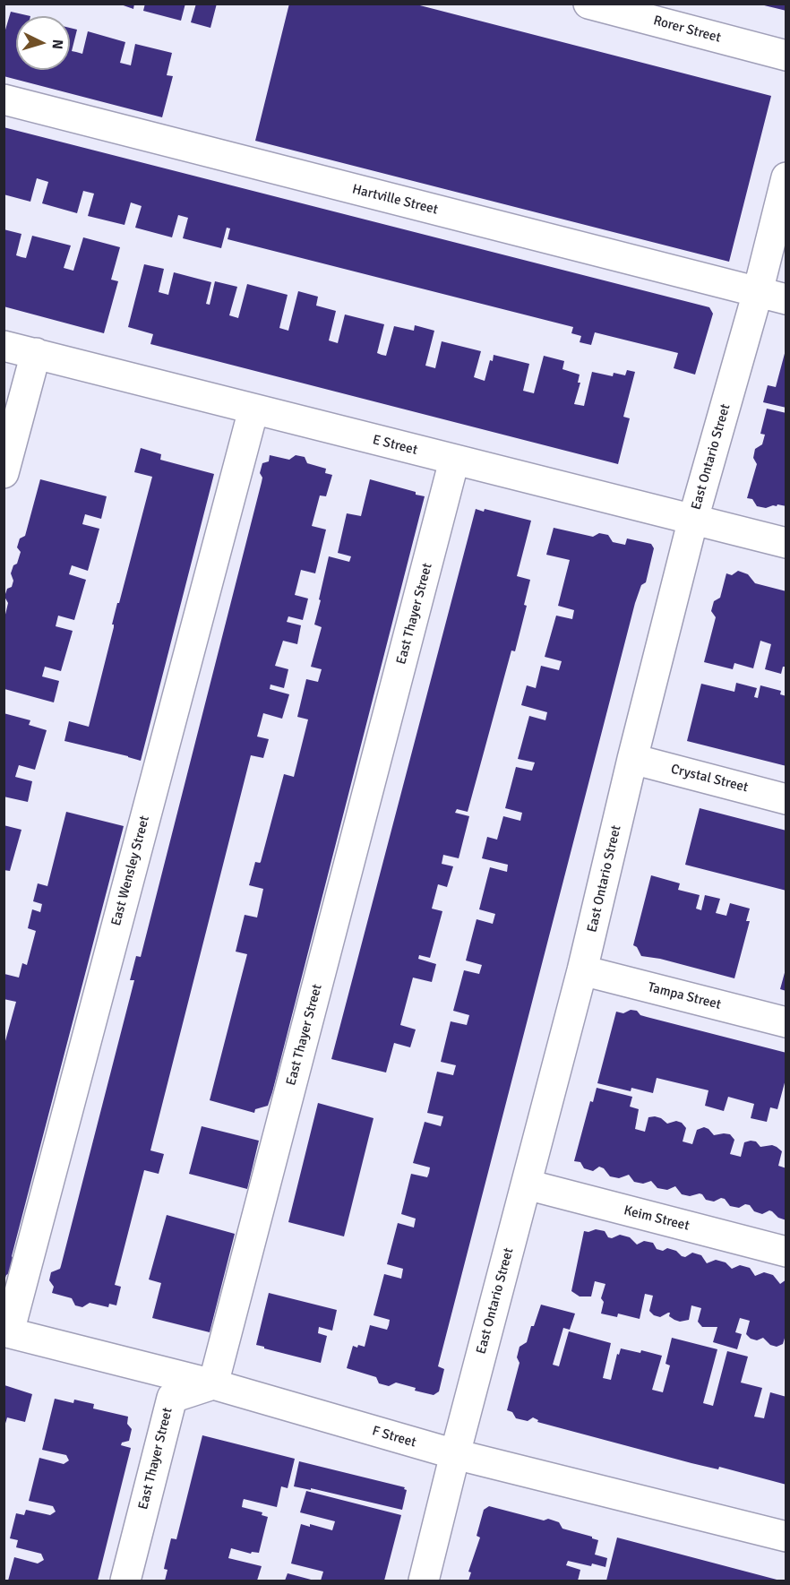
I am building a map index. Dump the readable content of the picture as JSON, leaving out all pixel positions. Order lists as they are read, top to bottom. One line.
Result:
{"streets":{"street":["Rorer Street","Hartville Street","E Street","East Ontario Street","East Thayer Street","Crystal Street","East Wensley Street","Tampa Street","Keim Street","F Street"]},"crossings":[["Hartville Street","East Ontario Street"],["E Street","East Ontario Street"],["E Street","East Thayer Street"],["E Street","East Wensley Street"],["East Ontario Street","Crystal Street"],["East Ontario Street","Tampa Street"],["East Ontario Street","Keim Street"],["East Ontario Street","F Street"],["East Thayer Street","F Street"],["East Wensley Street","F Street"]],"north":"right"}
